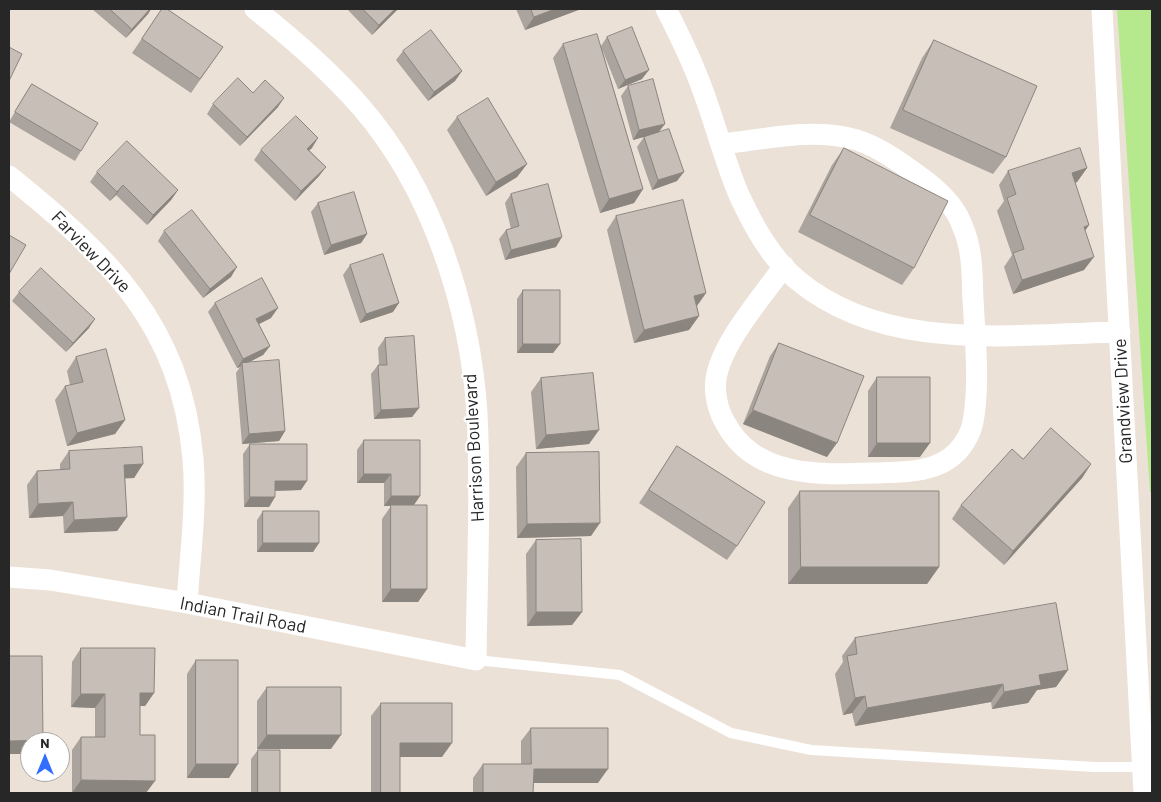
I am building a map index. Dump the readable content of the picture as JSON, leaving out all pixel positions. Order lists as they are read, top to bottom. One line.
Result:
{"streets":{"street":["Farview Drive","Grandview Drive","Harrison Boulevard","Indian Trail Road"]},"crossings":[["Farview Drive","Indian Trail Road"],["Harrison Boulevard","Indian Trail Road"]],"north":"top"}
